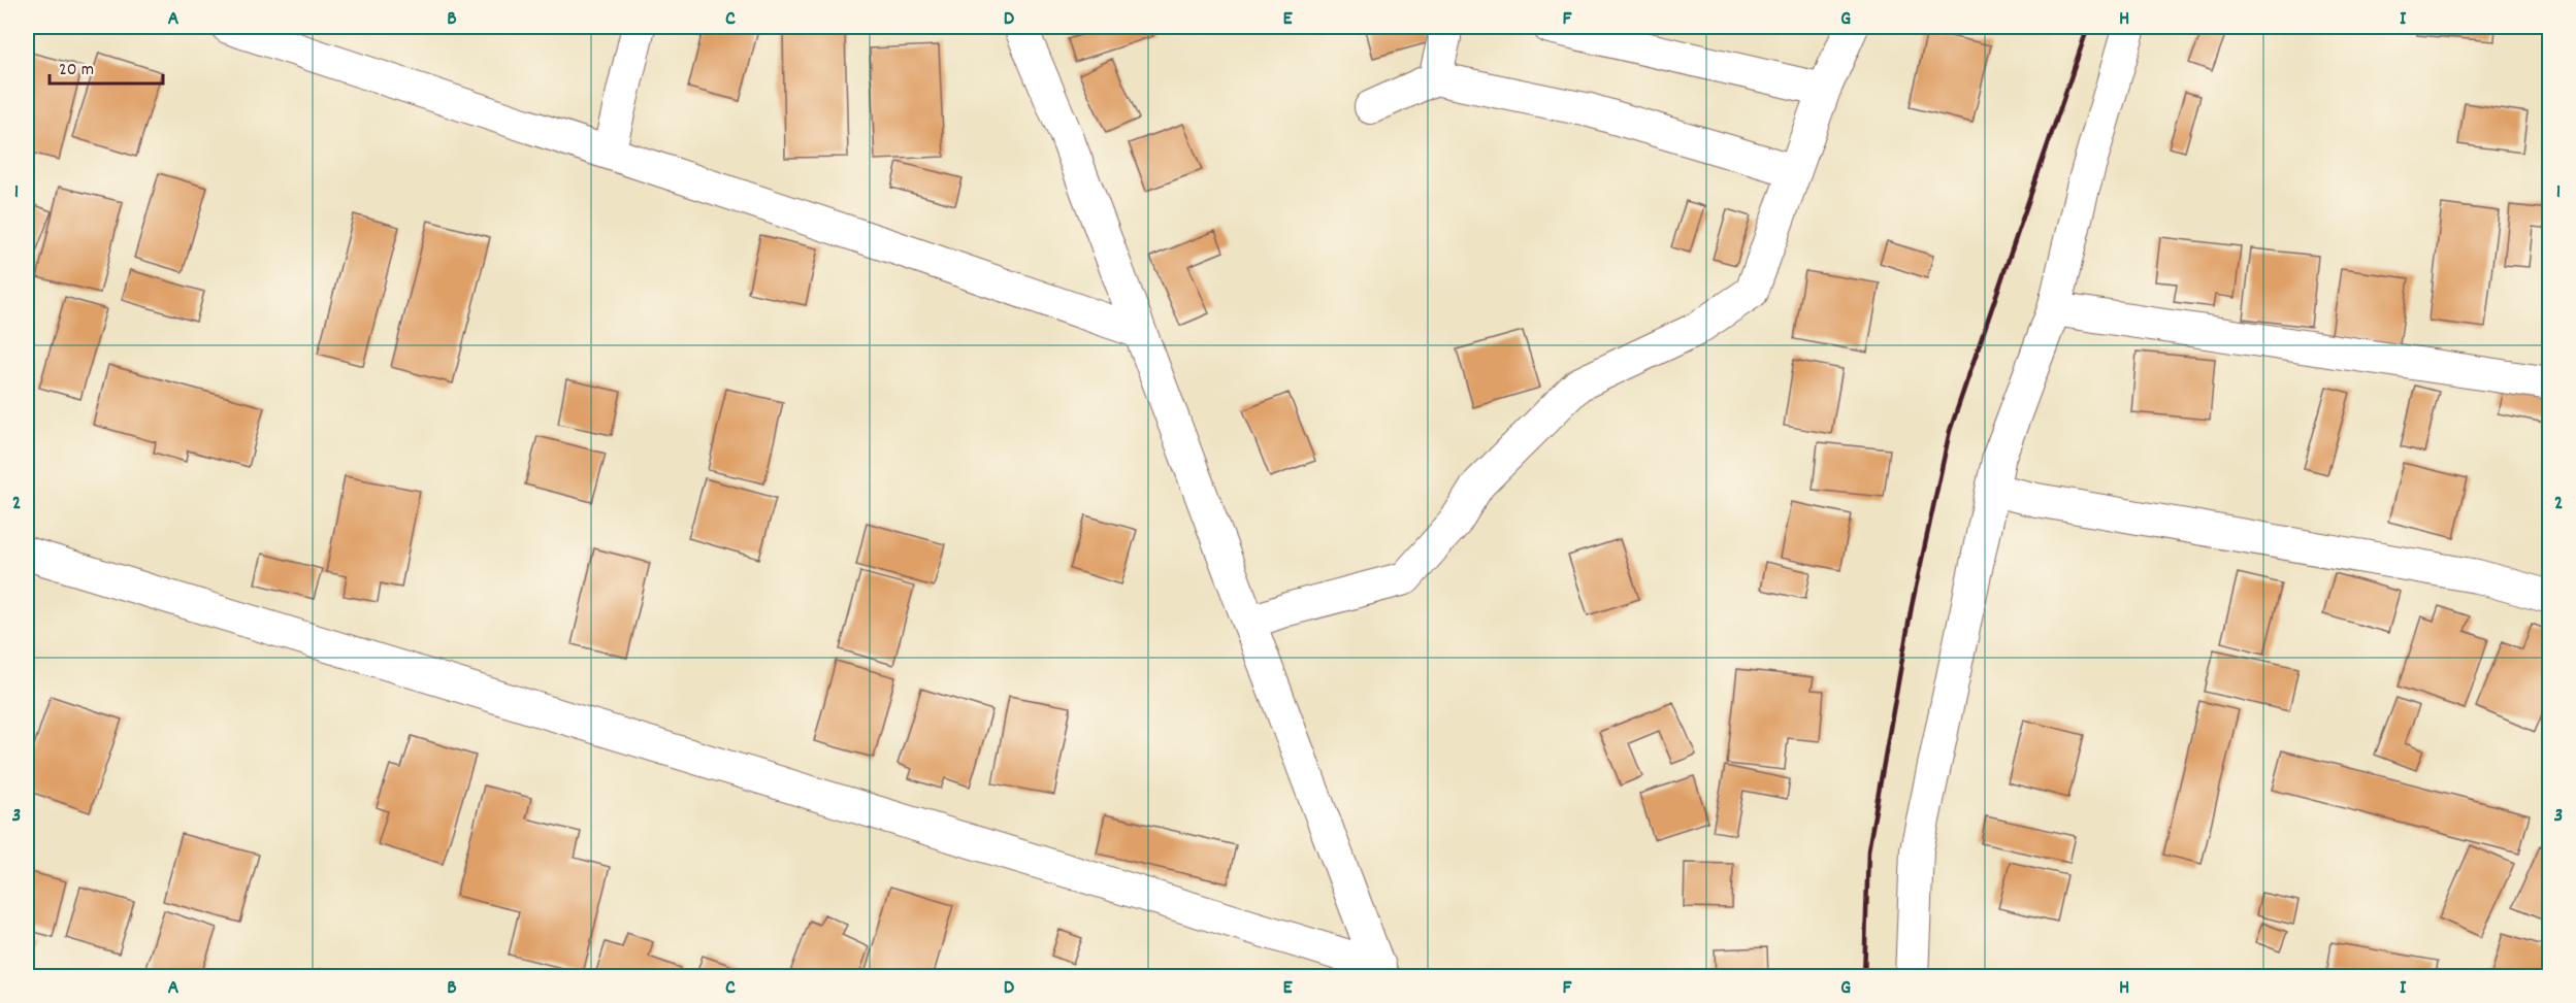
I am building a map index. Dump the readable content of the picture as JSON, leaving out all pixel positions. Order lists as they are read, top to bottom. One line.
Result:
{"scale_bar":"20 m","grid":{"columns":["A","B","C","D","E","F","G","H","I"],"rows":["1","2","3"]}}
